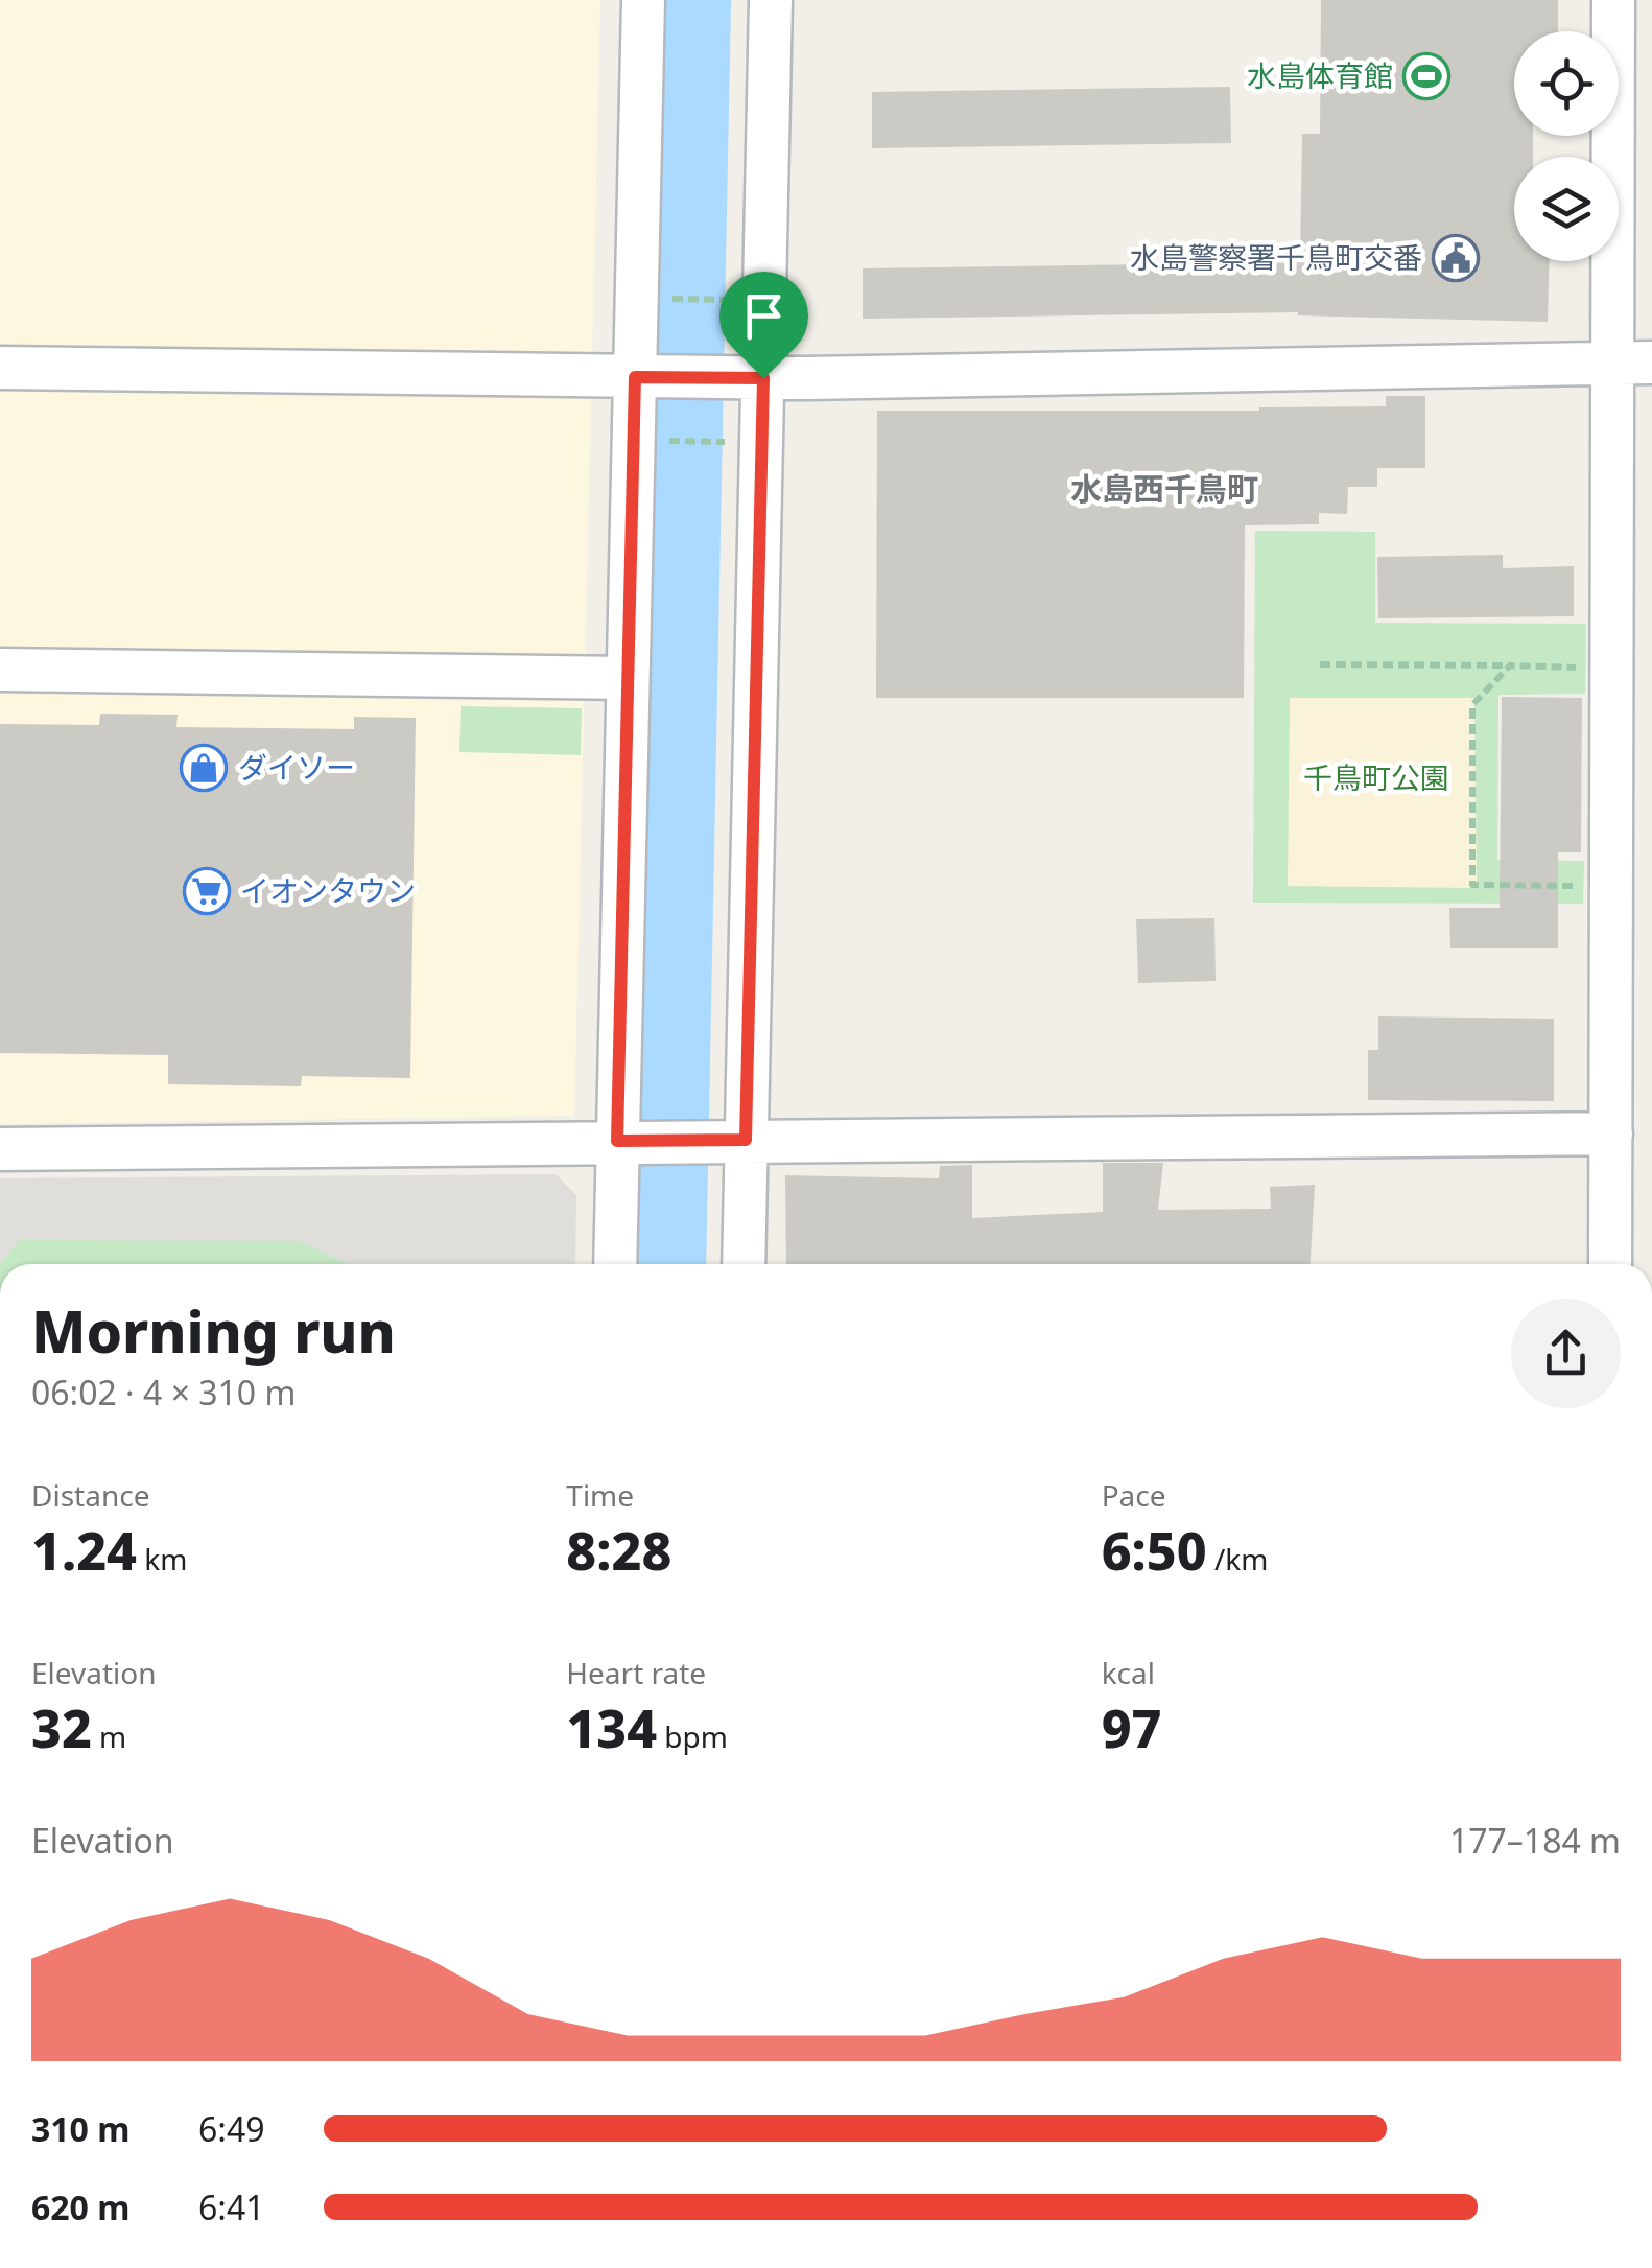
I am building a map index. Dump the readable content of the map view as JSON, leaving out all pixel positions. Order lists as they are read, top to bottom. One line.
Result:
{"districts":["水島西千鳥町"],"parks":["千鳥町公園"],"places":{"sports":["水島体育館"],"public building":["水島警察署千鳥町交番"],"shop":["ダイソー"],"supermarket":["イオンタウン"]},"page":{"heading":["Morning run","06:02 · 4 × 310 m"],"stats":[["Distance","1.24 km"],["Time","8:28"],["Pace","6:50 /km"],["Elevation","32 m"],["Heart rate","134 bpm"],["kcal","97"]],"chart":["Elevation","177–184 m"],"list":[{"name":"310 m","note":"6:49"},{"name":"620 m","note":"6:41"}]}}
